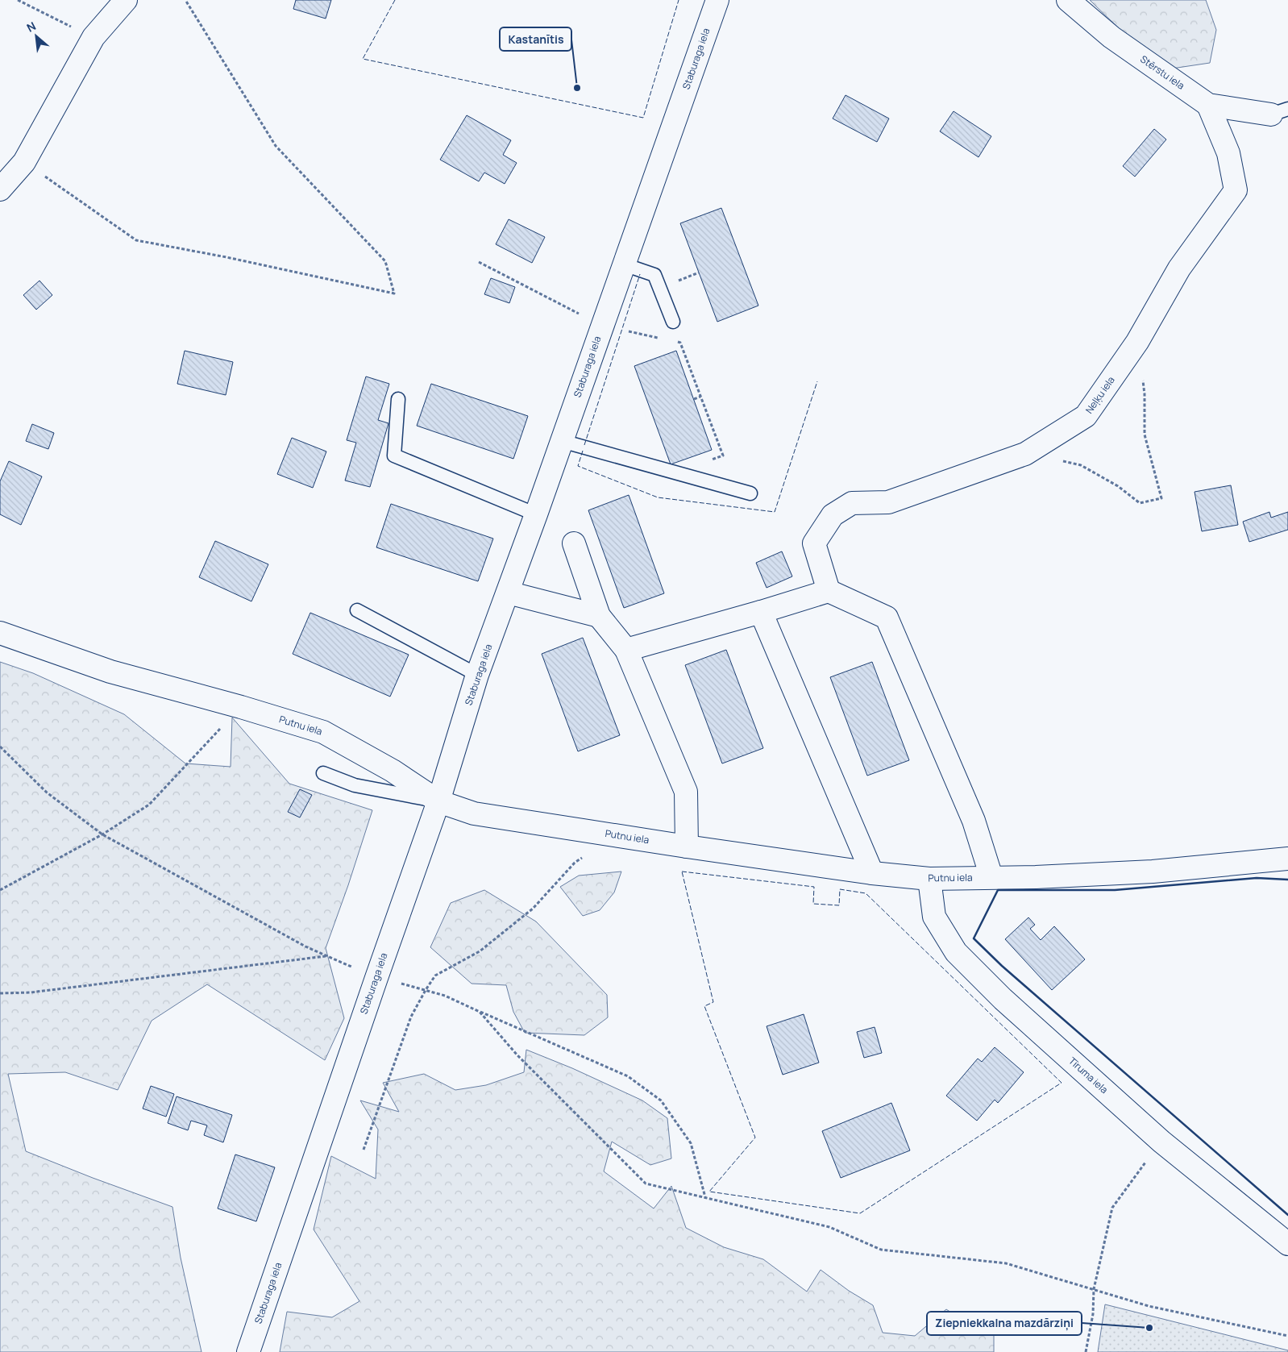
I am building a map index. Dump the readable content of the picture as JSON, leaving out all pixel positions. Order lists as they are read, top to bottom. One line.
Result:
{"streets":{"street":["Staburaga iela","Stērstu iela","Neļķu iela","Putnu iela","Tīruma iela"]},"crossings":[["Staburaga iela","Putnu iela"],["Stērstu iela","Neļķu iela"],["Putnu iela","Tīruma iela"]],"places":["Kastanītis","Ziepniekkalna mazdārziņi"],"north":"top left"}
